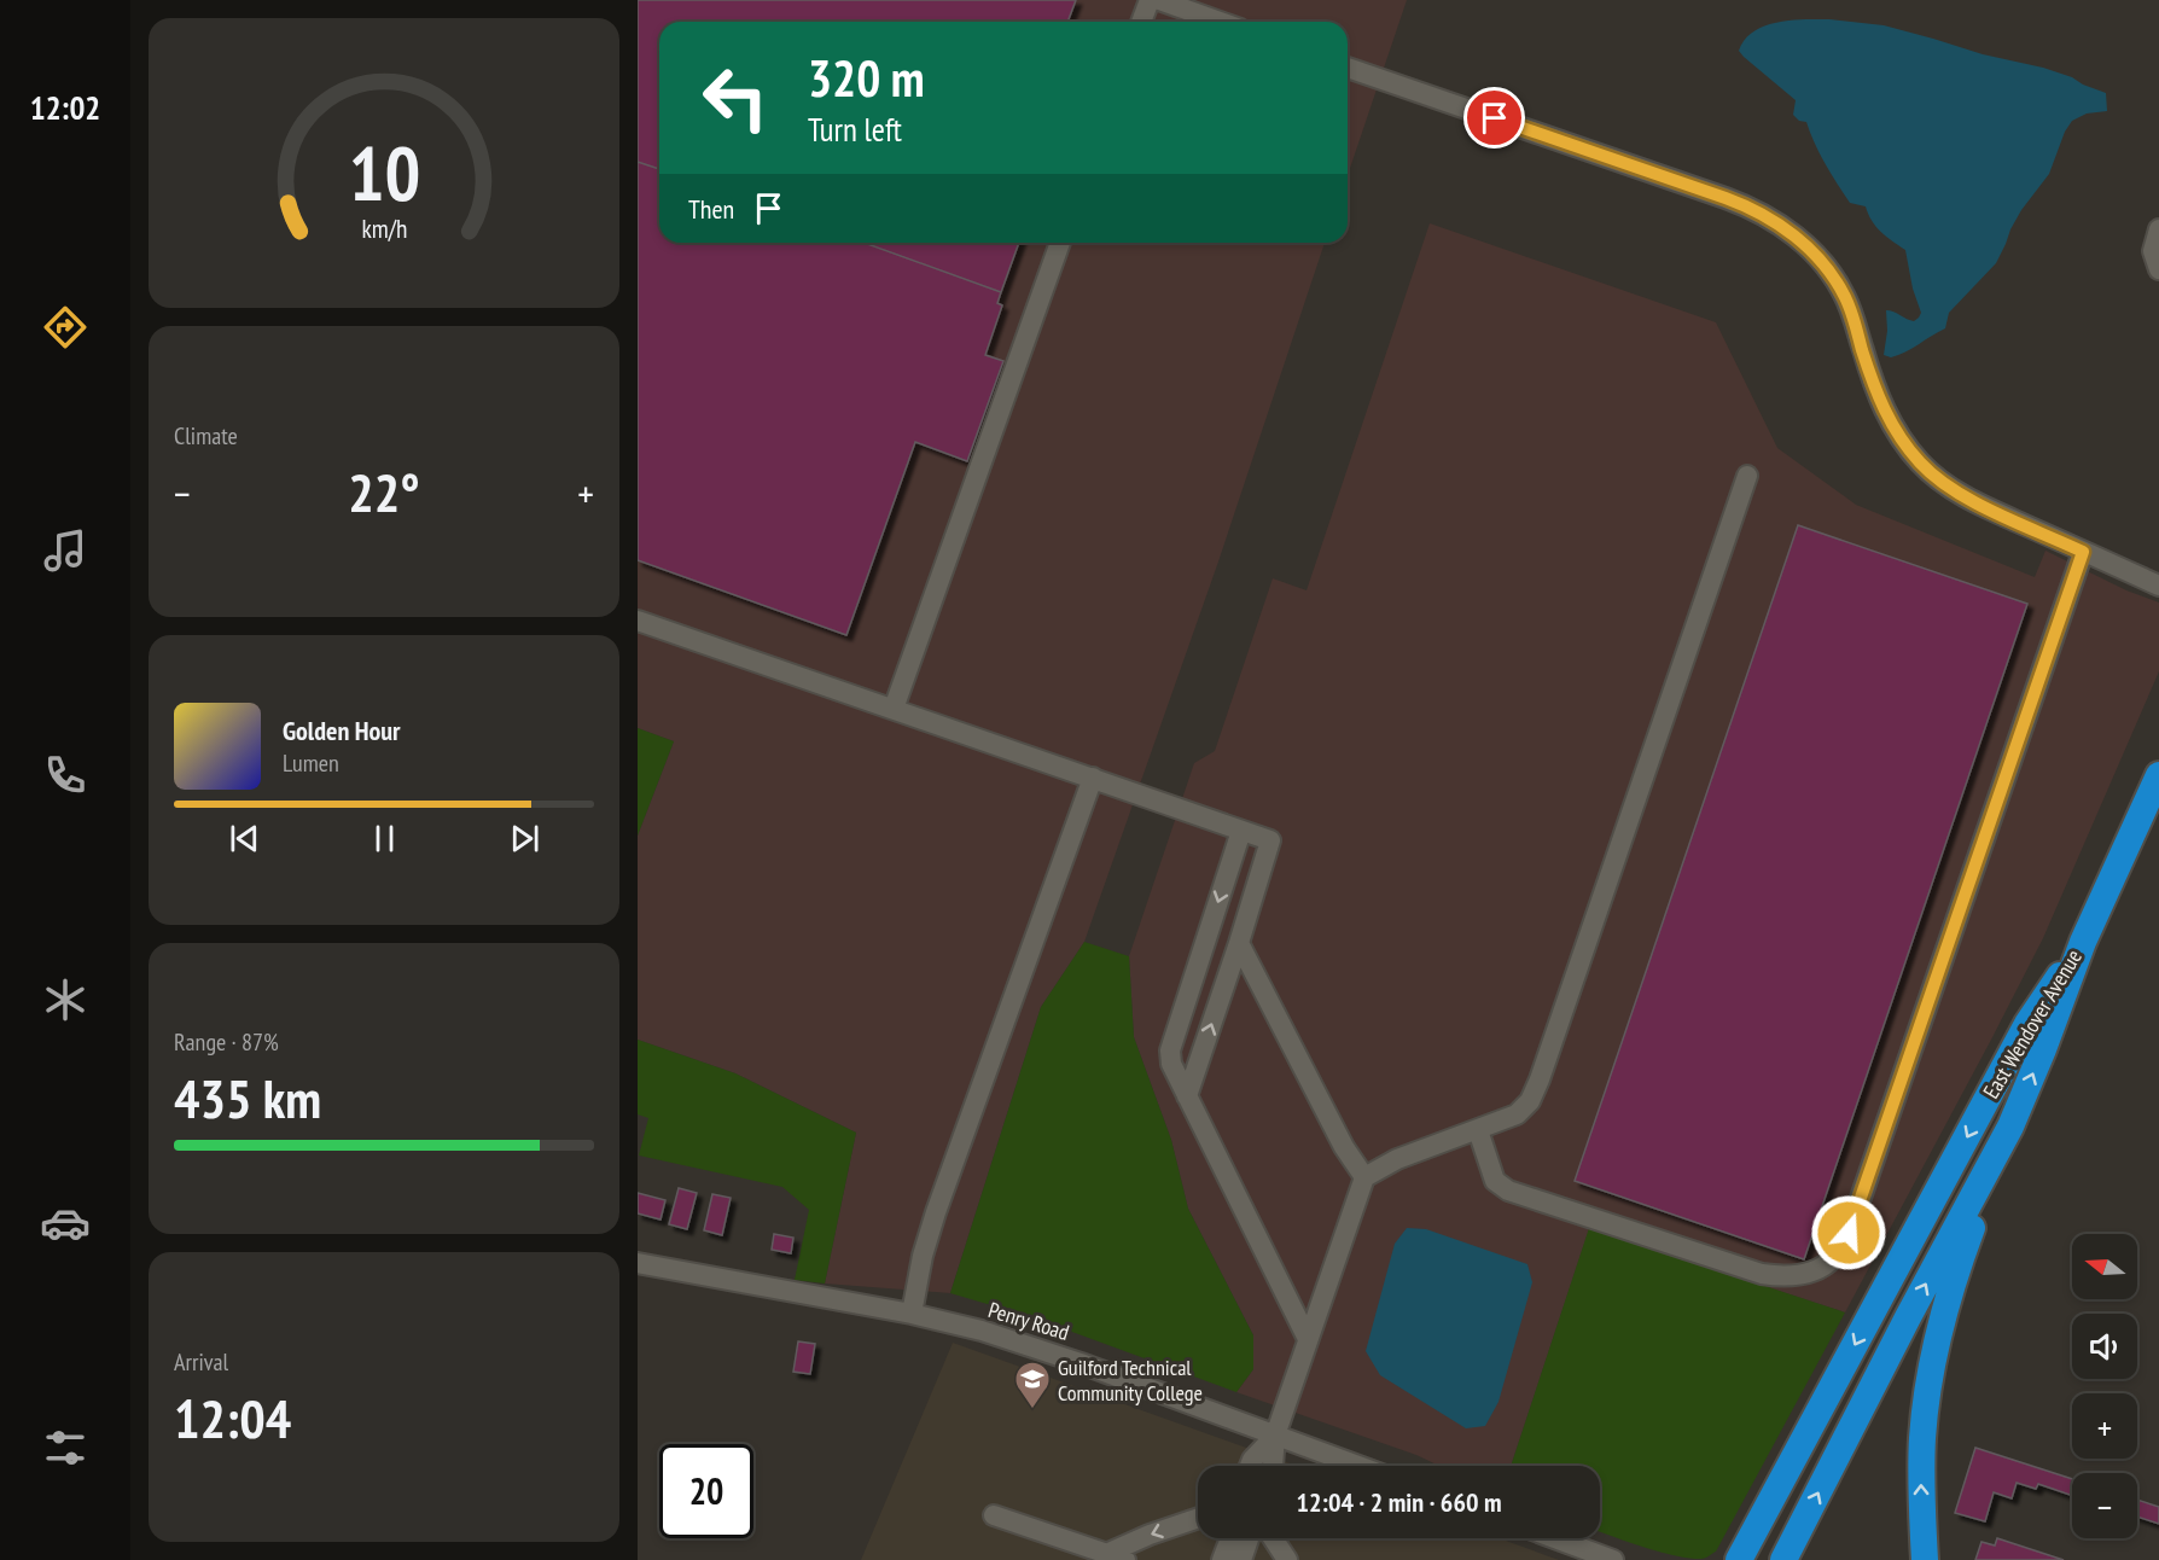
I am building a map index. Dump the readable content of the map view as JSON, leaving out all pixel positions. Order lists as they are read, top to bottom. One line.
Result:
{"streets":{"highway":["East Wendover Avenue"],"street":["Penry Road"]},"places":{"school or university":["Guilford Technical Community College"]},"north":"left","page":{"tabs":"12:02","turn":["320 m","Turn left"],"then":"Then","tile":["Climate",["Range · 87%","435 km"],["Arrival","12:04"]],"heat":["−","22°","+"],"song":["Golden Hour","Lumen"],"map_buttons":["+","−"],"limit":"20","trip":"12:04 · 2 min · 660 m","gauge":["10","km/h"]}}
